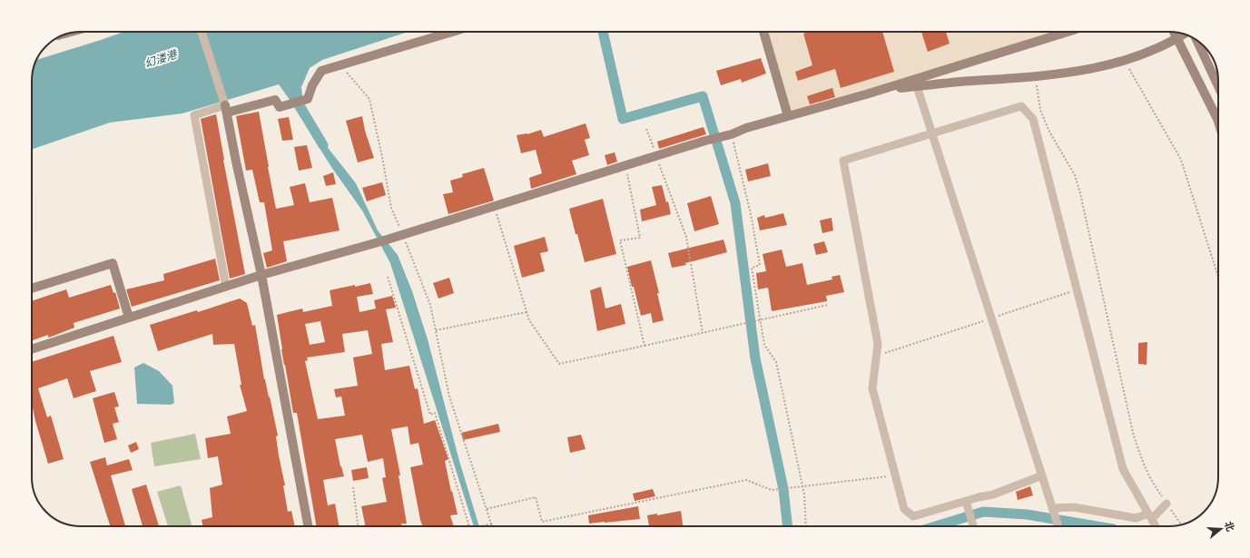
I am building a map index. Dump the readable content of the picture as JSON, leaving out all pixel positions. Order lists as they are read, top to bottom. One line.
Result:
{"water":["幻溇港"],"north":"right"}
